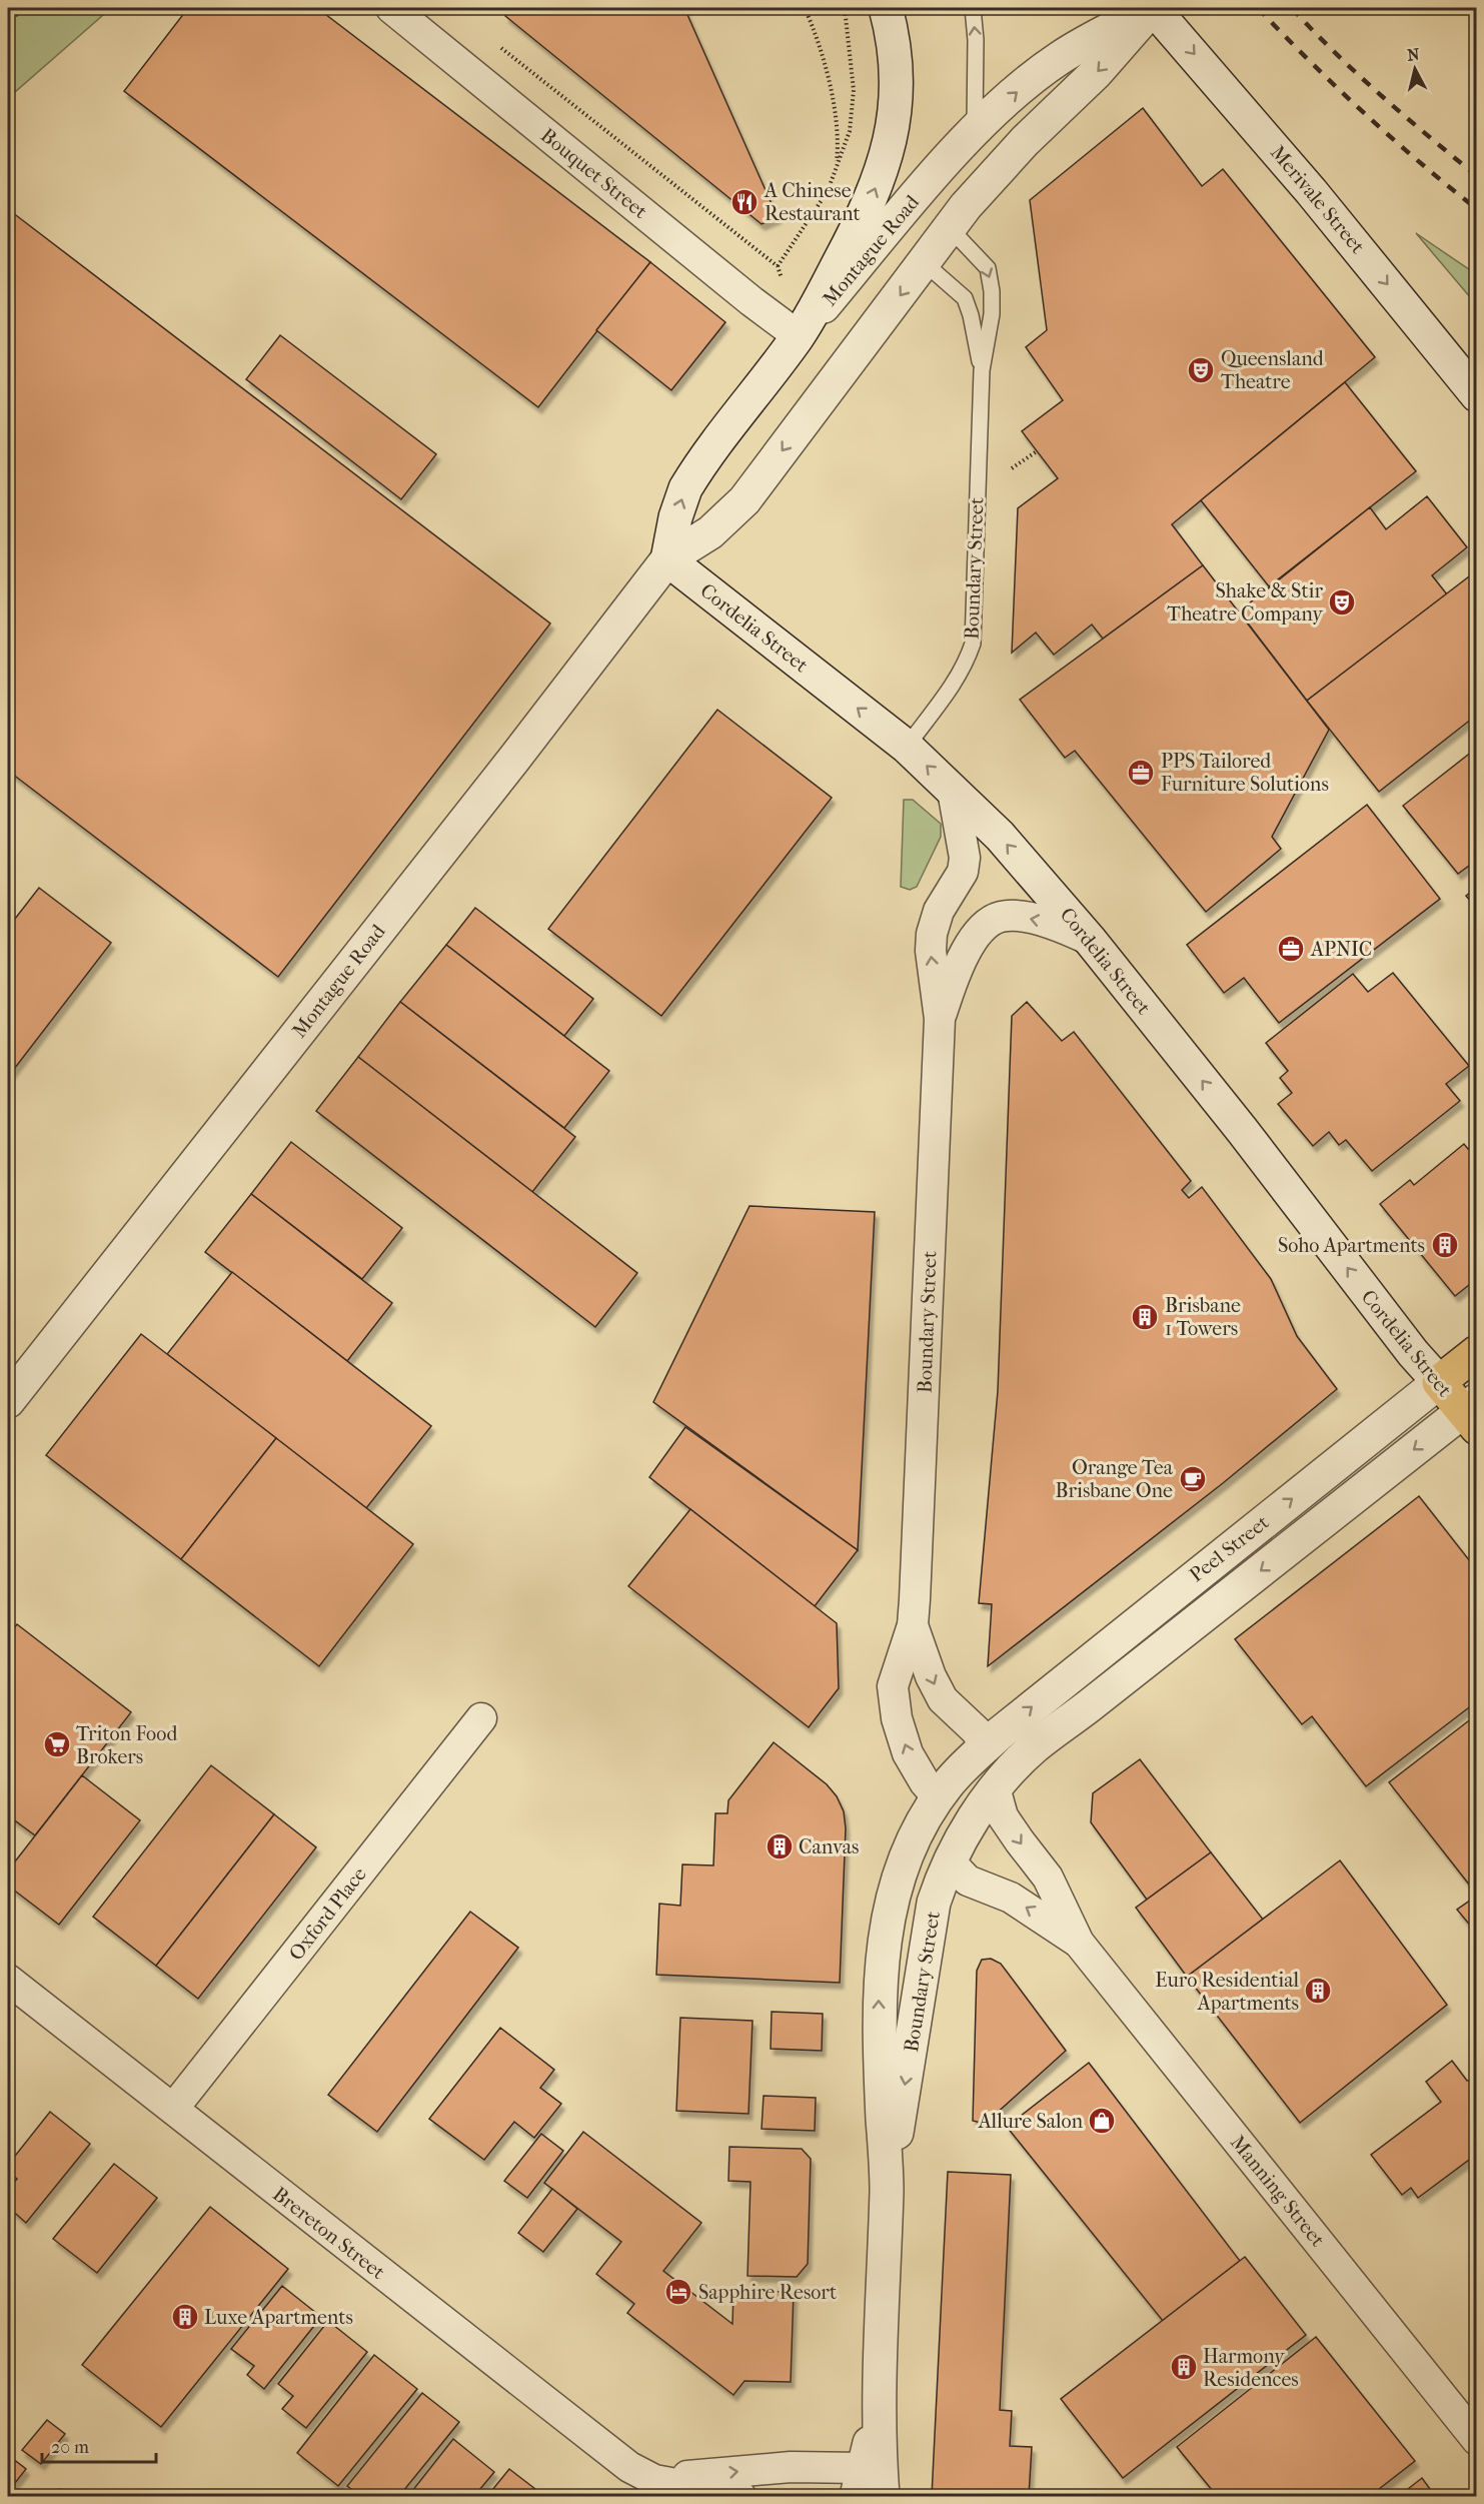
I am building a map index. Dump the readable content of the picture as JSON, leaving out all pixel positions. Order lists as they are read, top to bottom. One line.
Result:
{"streets":{"main road":["Cordelia Street","Peel Street"],"street":["Bouquet Street","Merivale Street","Montague Road","Boundary Street","Oxford Place","Manning Street","Brereton Street"]},"crossings":[["Bouquet Street","Montague Road"],["Merivale Street","Montague Road"],["Montague Road","Boundary Street"],["Montague Road","Cordelia Street"],["Boundary Street","Cordelia Street"],["Boundary Street","Peel Street"],["Boundary Street","Manning Street"],["Cordelia Street","Peel Street"],["Peel Street","Manning Street"],["Oxford Place","Brereton Street"]],"one_way":["Merivale Street","Cordelia Street"],"places":{"restaurant":["A Chinese Restaurant"],"theatre":["Queensland Theatre","Shake & Stir Theatre Company"],"office":["PPS Tailored Furniture Solutions","APNIC"],"building":["Soho Apartments","Brisbane 1 Towers","Canvas","Euro Residential Apartments","Luxe Apartments","Harmony Residences"],"cafe":["Orange Tea Brisbane One"],"supermarket":["Triton Food Brokers"],"shop":["Allure Salon"],"hotel":["Sapphire Resort"]},"scale_bar":"20 m","north":"top"}
